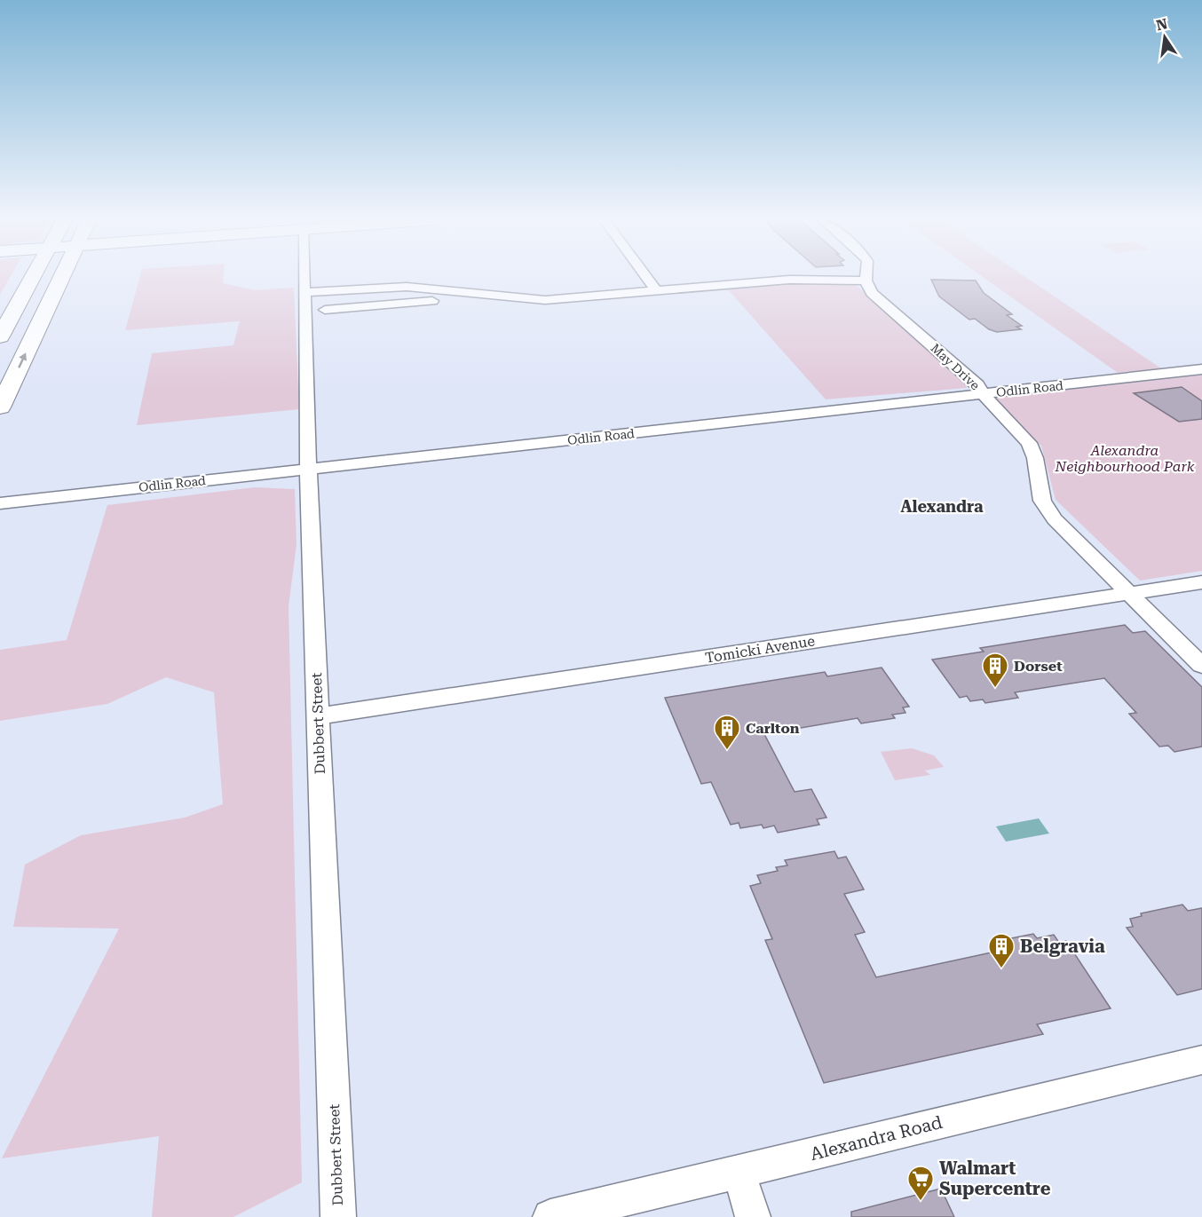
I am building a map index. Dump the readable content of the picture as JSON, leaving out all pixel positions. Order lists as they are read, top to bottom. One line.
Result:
{"streets":{"street":["May Drive","Odlin Road","Tomicki Avenue","Dubbert Street","Alexandra Road"]},"crossings":[["May Drive","Odlin Road"],["May Drive","Tomicki Avenue"],["Odlin Road","Dubbert Street"],["Tomicki Avenue","Dubbert Street"]],"districts":["Alexandra"],"parks":["Alexandra Neighbourhood Park"],"places":{"building":["Dorset","Carlton","Belgravia"],"supermarket":["Walmart Supercentre"]},"north":"top"}
